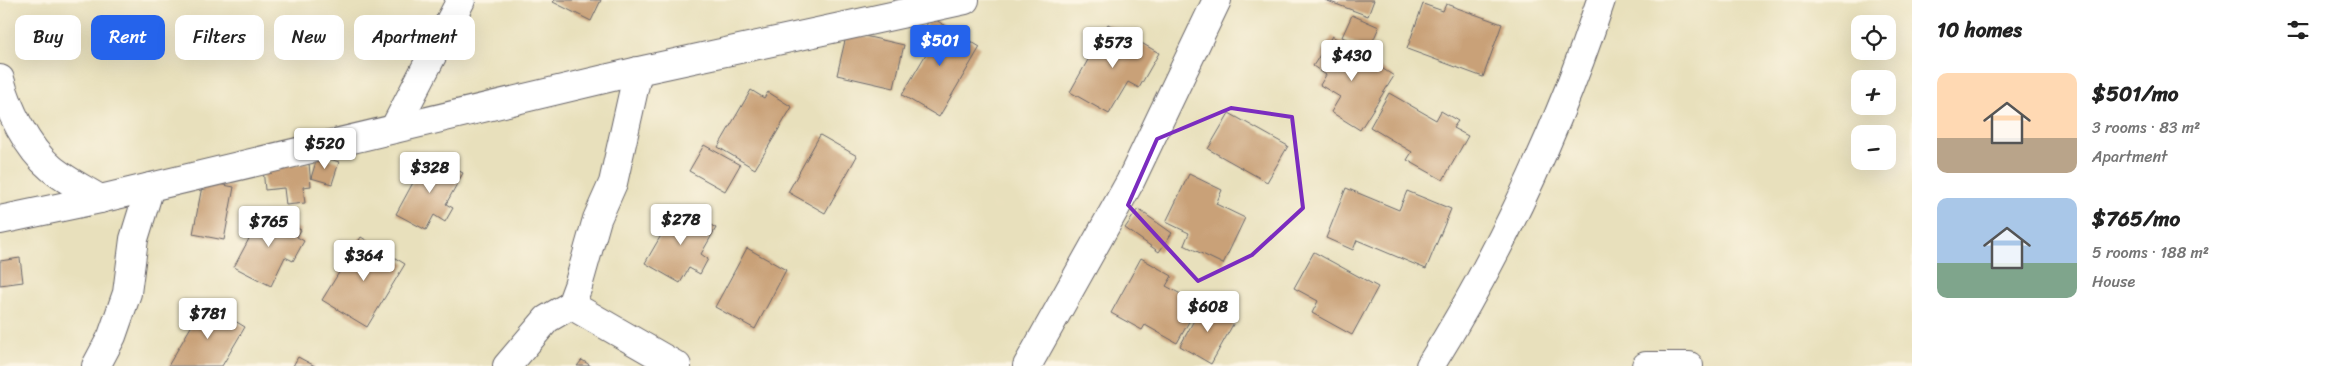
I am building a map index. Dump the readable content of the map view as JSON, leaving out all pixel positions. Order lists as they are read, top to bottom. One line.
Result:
{"page":{"heading":"10 homes","map_buttons":["+","−"],"chip":["Buy","Rent","Filters","New","Apartment"],"price":["$501","$573","$430","$520","$328","$278","$765","$364","$608","$781"],"list":[{"name":"$501/mo","note":"3 rooms · 83 m² · Apartment"},{"name":"$765/mo","note":"5 rooms · 188 m² · House"}]}}
